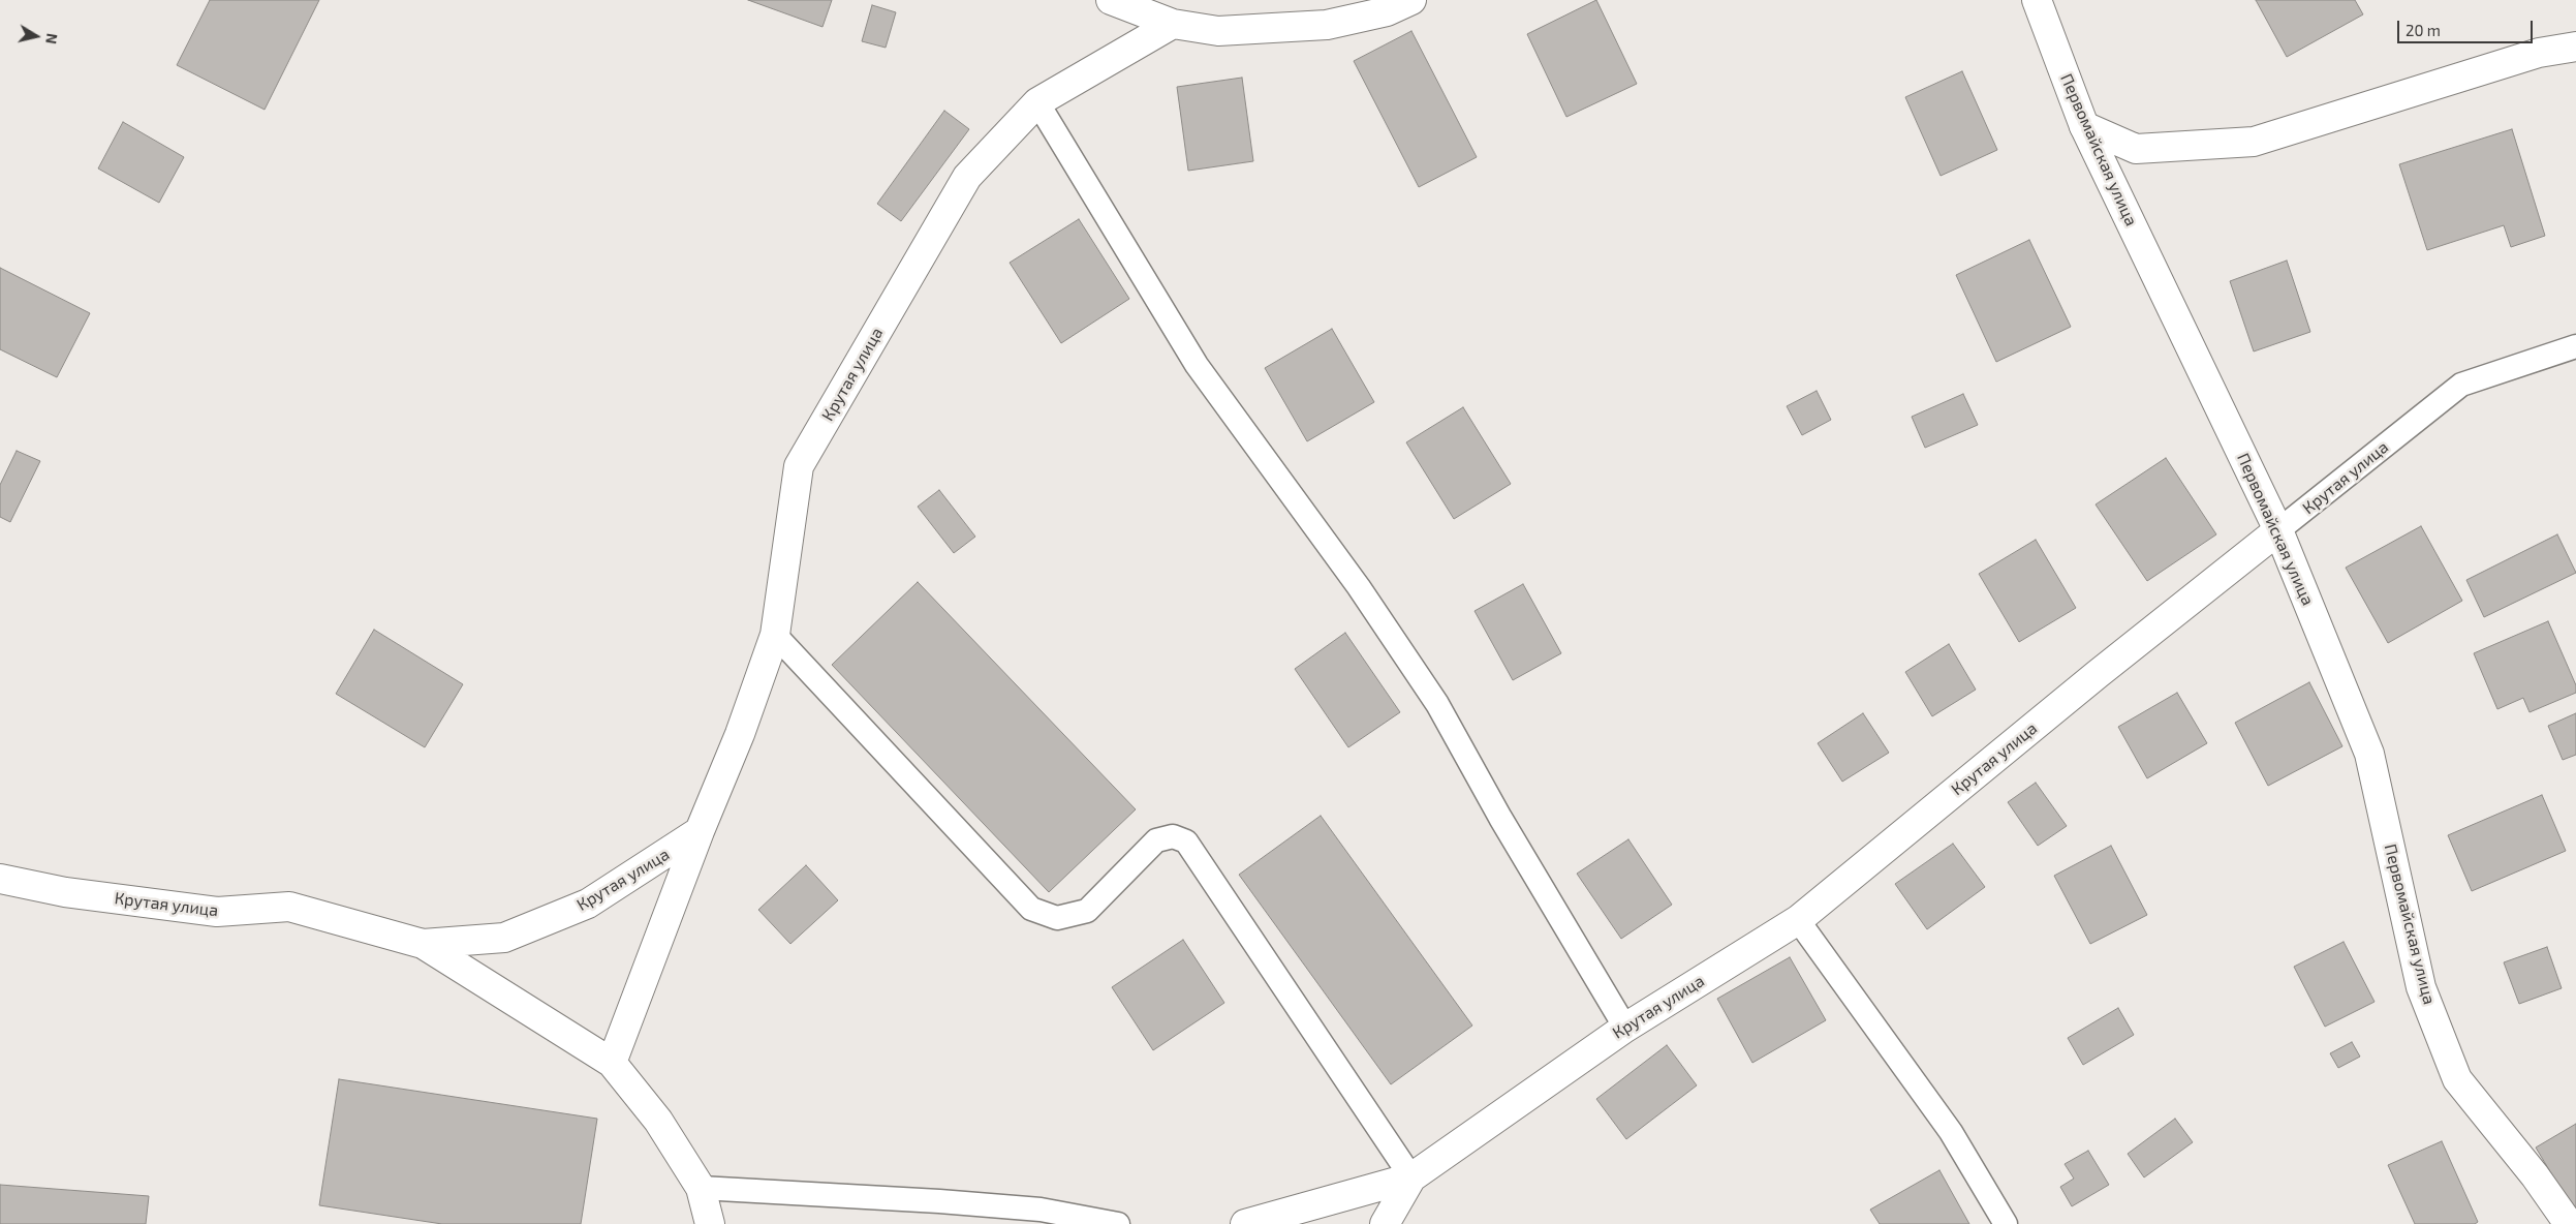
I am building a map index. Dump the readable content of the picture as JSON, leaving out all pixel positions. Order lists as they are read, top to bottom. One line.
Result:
{"streets":{"street":["Первомайская улица","Крутая улица"]},"crossings":[["Первомайская улица","Крутая улица"]],"scale_bar":"20 m","north":"right"}
